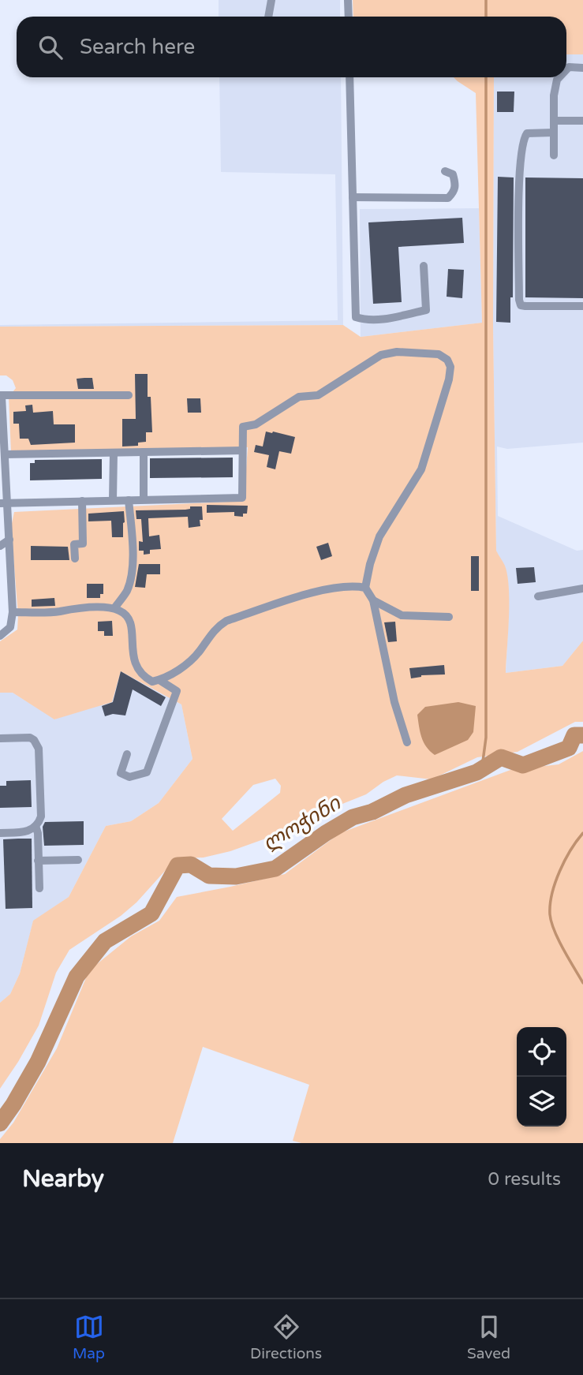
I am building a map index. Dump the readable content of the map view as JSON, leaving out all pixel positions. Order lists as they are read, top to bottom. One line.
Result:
{"water":["ლოჭინი"],"page":{"search":"Search here","heading":["Nearby","0 results"],"nav":["Map","Directions","Saved"]}}
